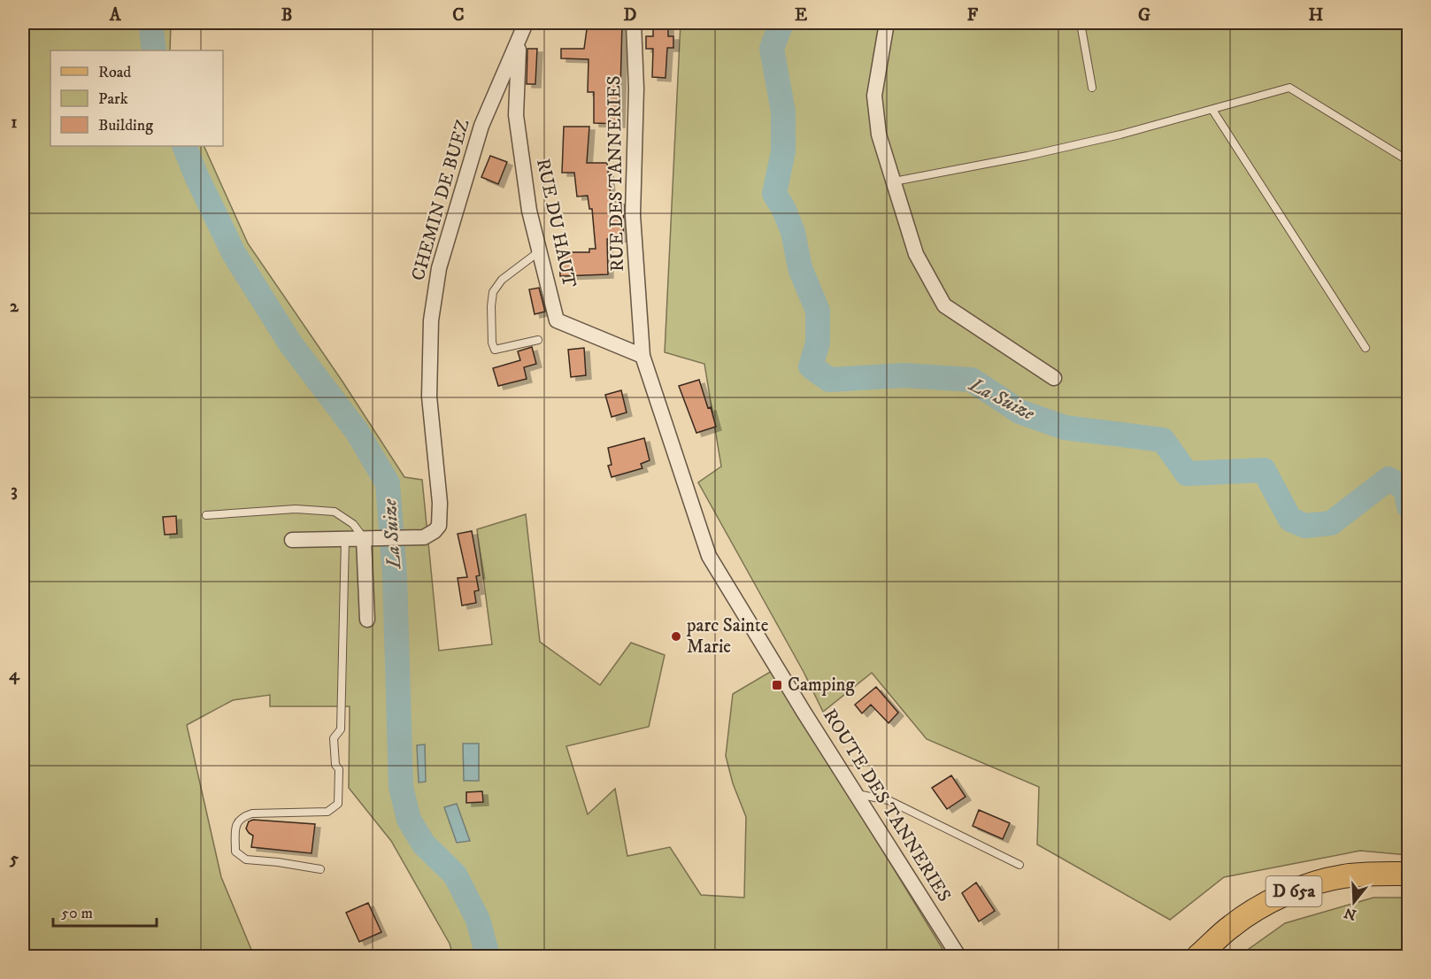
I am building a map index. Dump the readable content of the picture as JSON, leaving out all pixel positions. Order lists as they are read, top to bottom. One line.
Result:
{"streets":{"main road":["D 65a"],"street":["RUE DES TANNERIES","CHEMIN DE BUEZ","RUE DU HAUT","ROUTE DES TANNERIES"]},"crossings":[["RUE DES TANNERIES","RUE DU HAUT"],["RUE DES TANNERIES","ROUTE DES TANNERIES"],["CHEMIN DE BUEZ","RUE DU HAUT"],["RUE DU HAUT","ROUTE DES TANNERIES"]],"water":["La Suize"],"places":{"other":["parc Sainte Marie"],"transit":["Camping"]},"legend":["Road","Park","Building"],"scale_bar":"50 m","north":"bottom","grid":{"columns":["A","B","C","D","E","F","G","H"],"rows":["1","2","3","4","5"]}}
